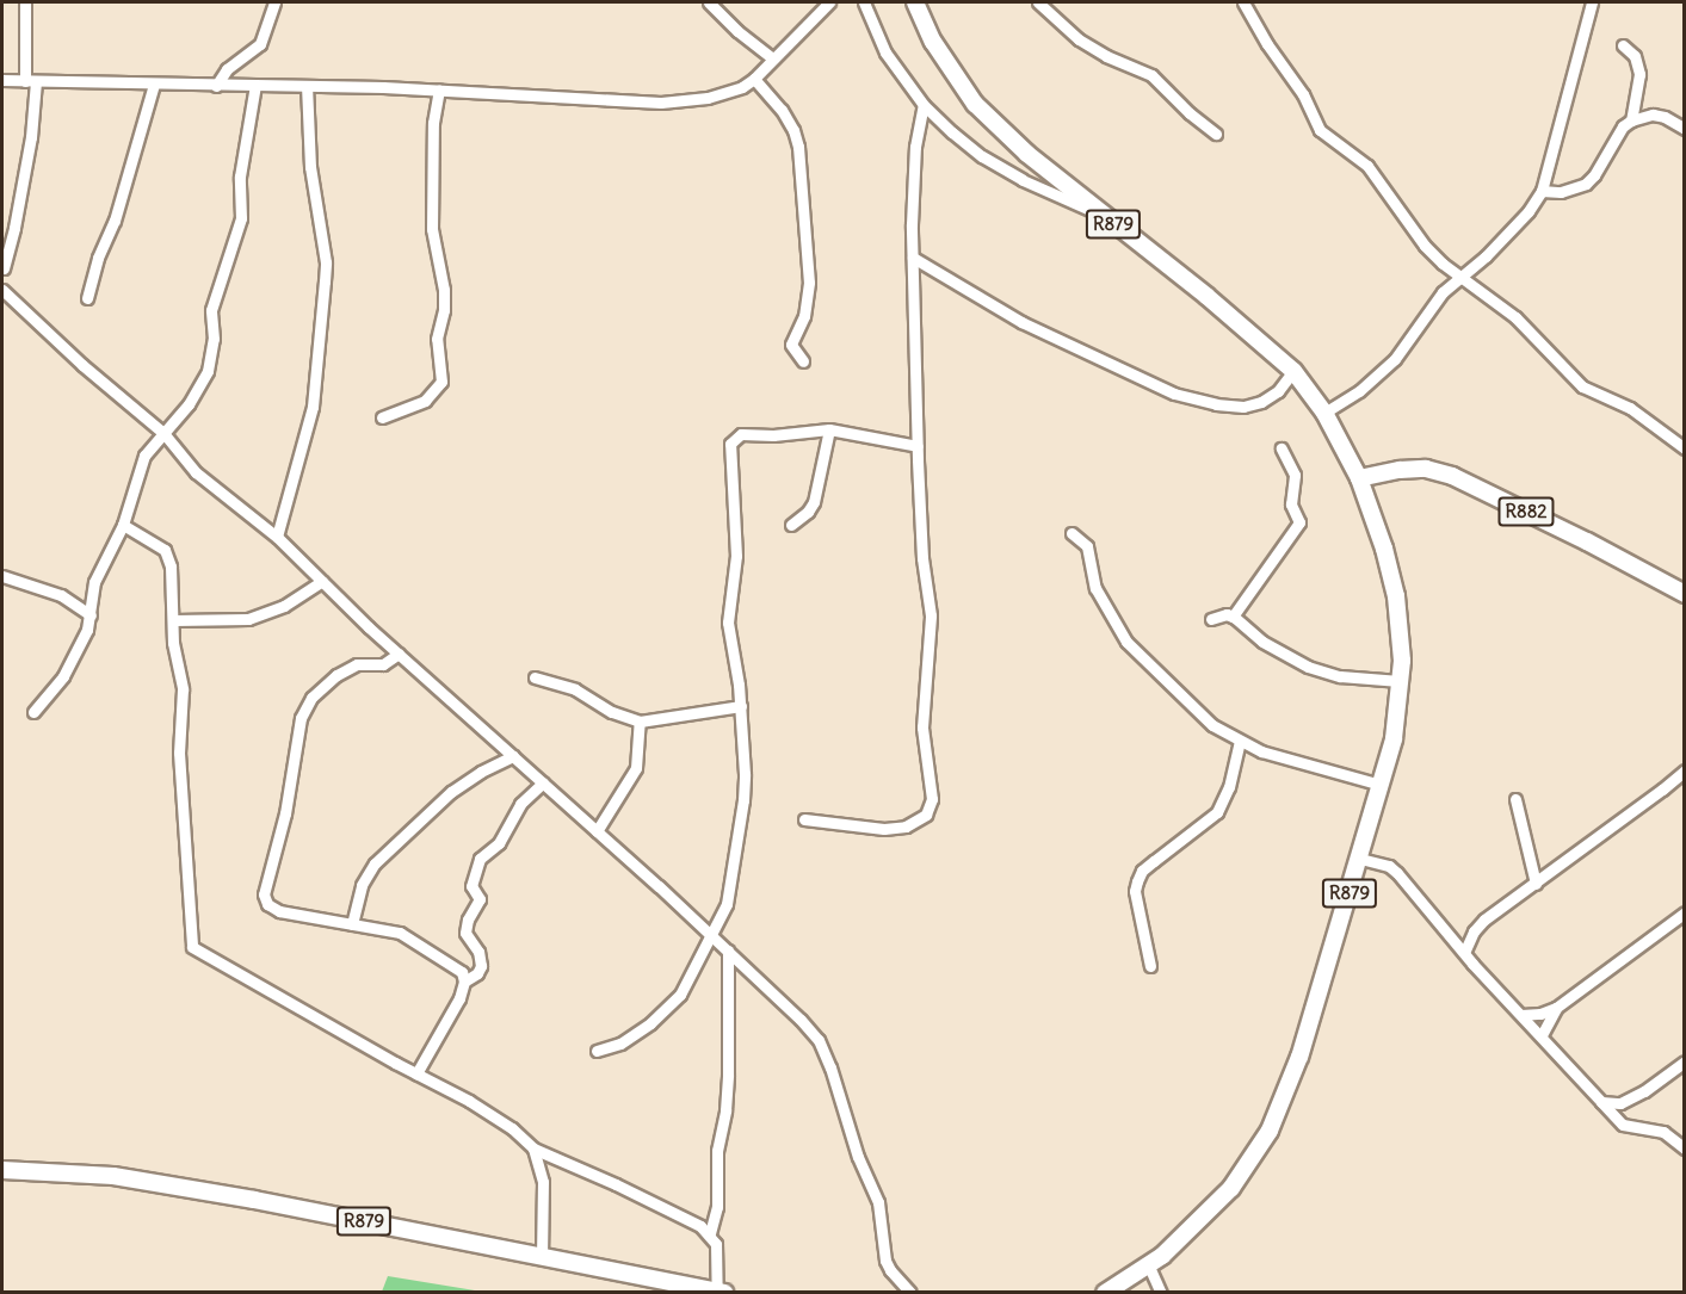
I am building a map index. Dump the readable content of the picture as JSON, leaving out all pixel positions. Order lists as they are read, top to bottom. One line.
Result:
{"streets":{"main road":["R879","R882"]},"crossings":[["R879","R882"]]}
